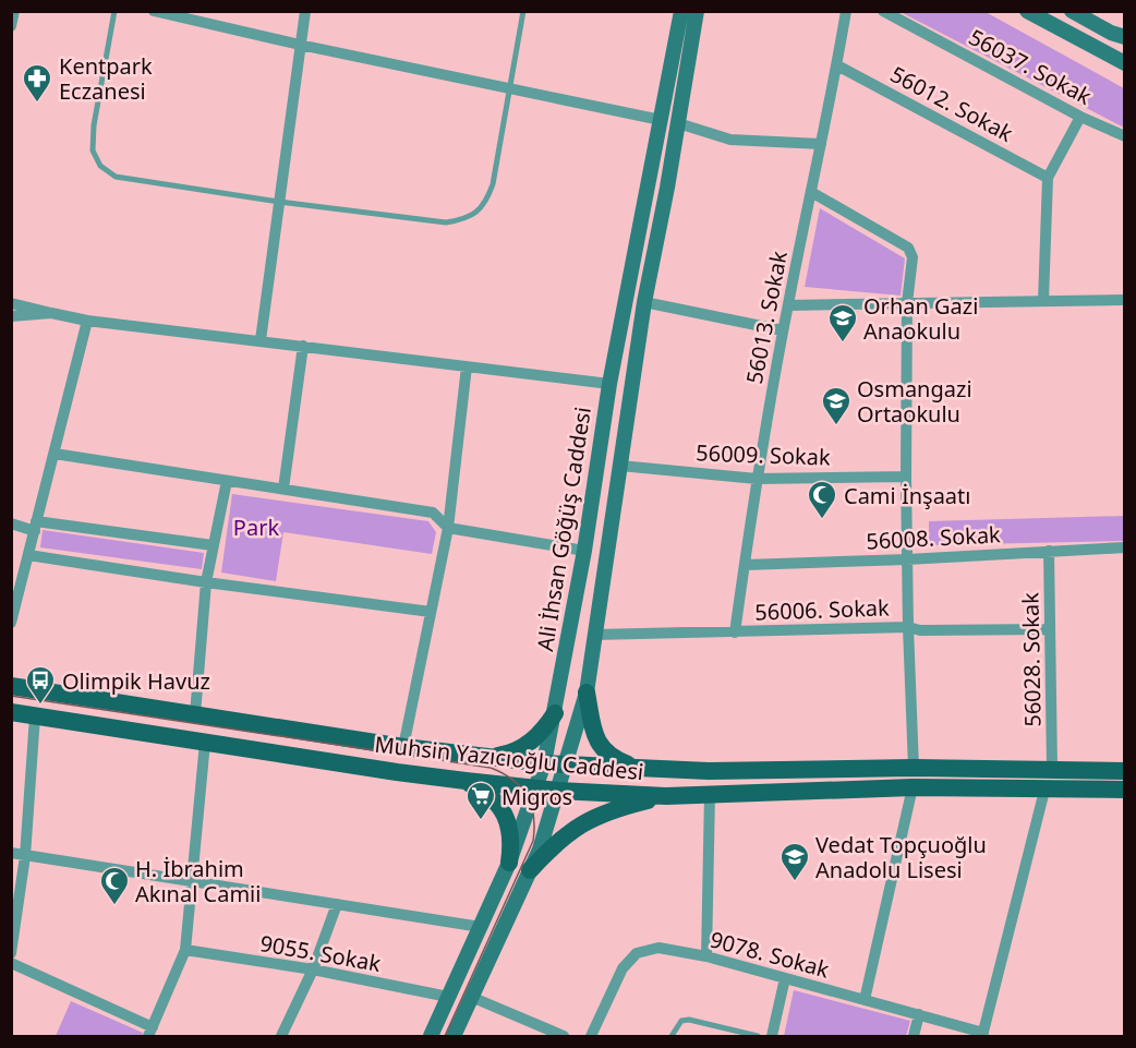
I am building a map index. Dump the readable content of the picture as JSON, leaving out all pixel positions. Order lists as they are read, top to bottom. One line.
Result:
{"streets":{"main road":["Ali İhsan Göğüş Caddesi","Muhsin Yazıcıoğlu Caddesi"],"street":["56037. Sokak","56012. Sokak","56013. Sokak","56009. Sokak","56008. Sokak","56006. Sokak","56028. Sokak","9055. Sokak","9078. Sokak"]},"crossings":[["56012. Sokak","56013. Sokak"],["56013. Sokak","56009. Sokak"],["56013. Sokak","56008. Sokak"],["56013. Sokak","56006. Sokak"],["Ali İhsan Göğüş Caddesi","Muhsin Yazıcıoğlu Caddesi"],["Ali İhsan Göğüş Caddesi","9055. Sokak"],["56008. Sokak","56028. Sokak"],["56006. Sokak","56028. Sokak"],["56028. Sokak","Muhsin Yazıcıoğlu Caddesi"]],"parks":["Park"],"places":{"pharmacy":["Kentpark Eczanesi"],"school or university":["Orhan Gazi Anaokulu","Osmangazi Ortaokulu","Vedat Topçuoğlu Anadolu Lisesi"],"mosque":["Cami İnşaatı","H. İbrahim Akınal Camii"],"bus stop":["Olimpik Havuz"],"supermarket":["Migros"]}}
